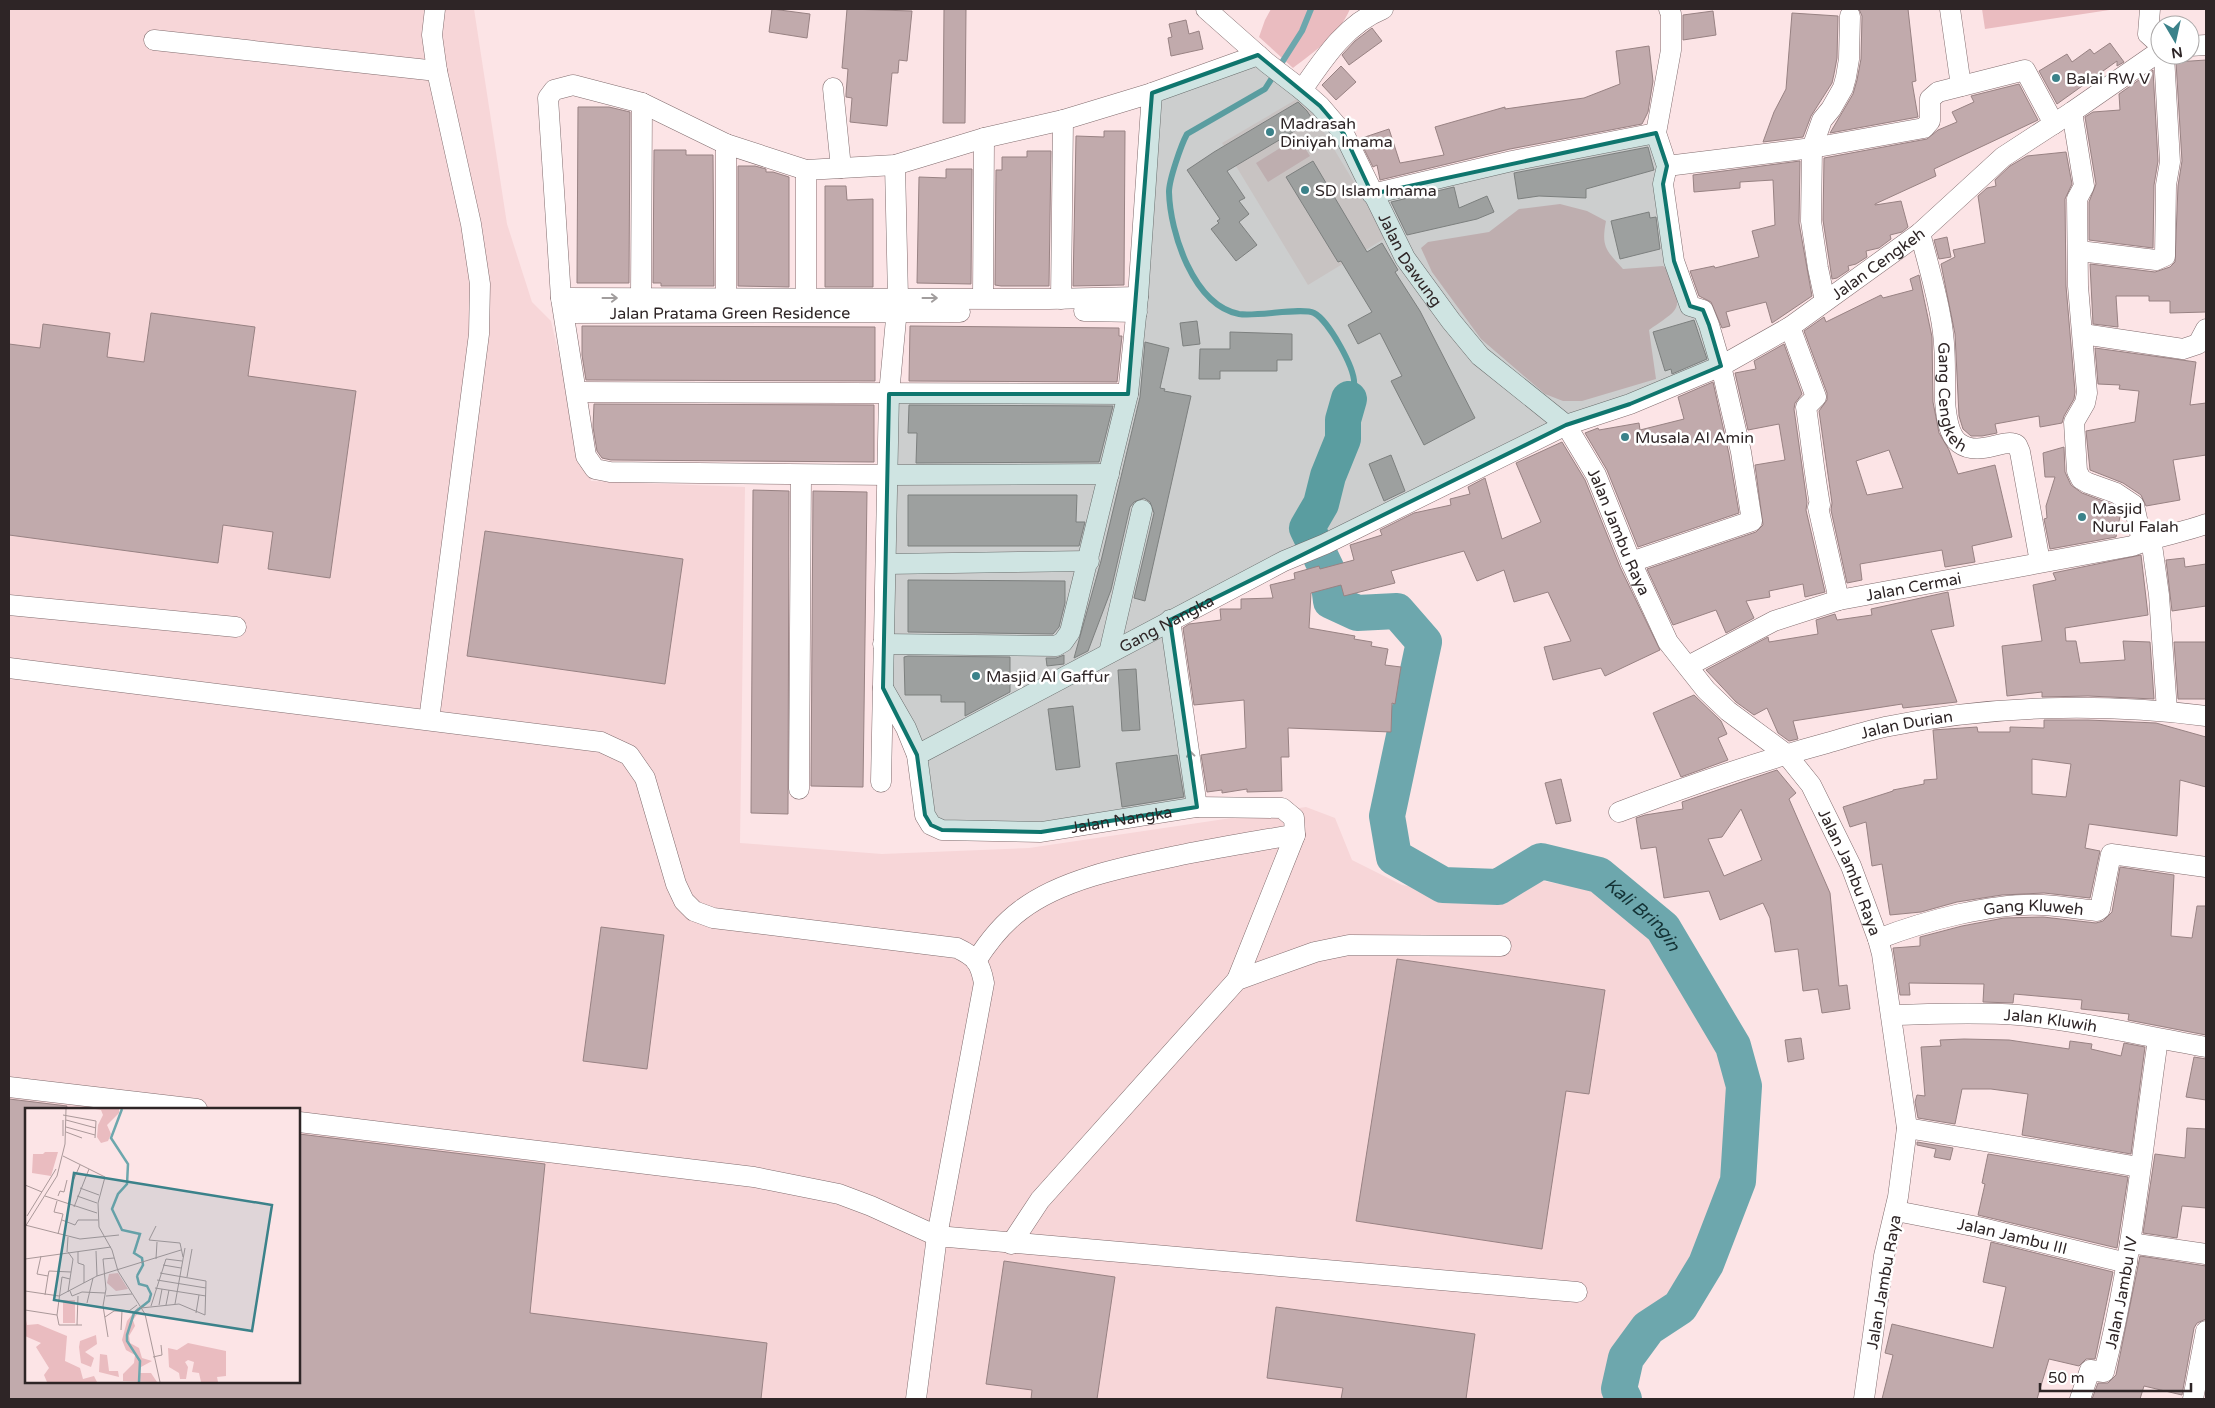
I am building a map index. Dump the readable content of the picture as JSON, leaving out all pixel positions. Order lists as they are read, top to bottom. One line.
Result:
{"streets":{"street":["Jalan Dawung","Jalan Cengkeh","Jalan Pratama Green Residence","Gang Cengkeh","Jalan Jambu Raya","Jalan Cermai","Gang Nangka","Jalan Durian","Jalan Nangka","Gang Kluweh","Jalan Kluwih","Jalan Jambu III","Jalan Jambu IV"]},"crossings":[["Jalan Dawung","Jalan Cengkeh"],["Jalan Dawung","Jalan Jambu Raya"],["Jalan Dawung","Gang Nangka"],["Jalan Cengkeh","Gang Cengkeh"],["Jalan Cengkeh","Jalan Jambu Raya"],["Jalan Cengkeh","Gang Nangka"],["Gang Cengkeh","Jalan Cermai"],["Jalan Jambu Raya","Jalan Cermai"],["Jalan Jambu Raya","Gang Nangka"],["Jalan Jambu Raya","Jalan Durian"],["Jalan Jambu Raya","Gang Kluweh"],["Jalan Jambu Raya","Jalan Kluwih"],["Jalan Jambu Raya","Jalan Jambu III"],["Gang Nangka","Jalan Nangka"],["Jalan Kluwih","Jalan Jambu IV"],["Jalan Jambu III","Jalan Jambu IV"]],"water":["Kali Bringin"],"places":["Balai RW V","Madrasah Diniyah Imama","SD Islam Imama","Musala Al Amin","Masjid Nurul Falah","Masjid Al Gaffur"],"scale_bar":"50 m","north":"bottom"}
